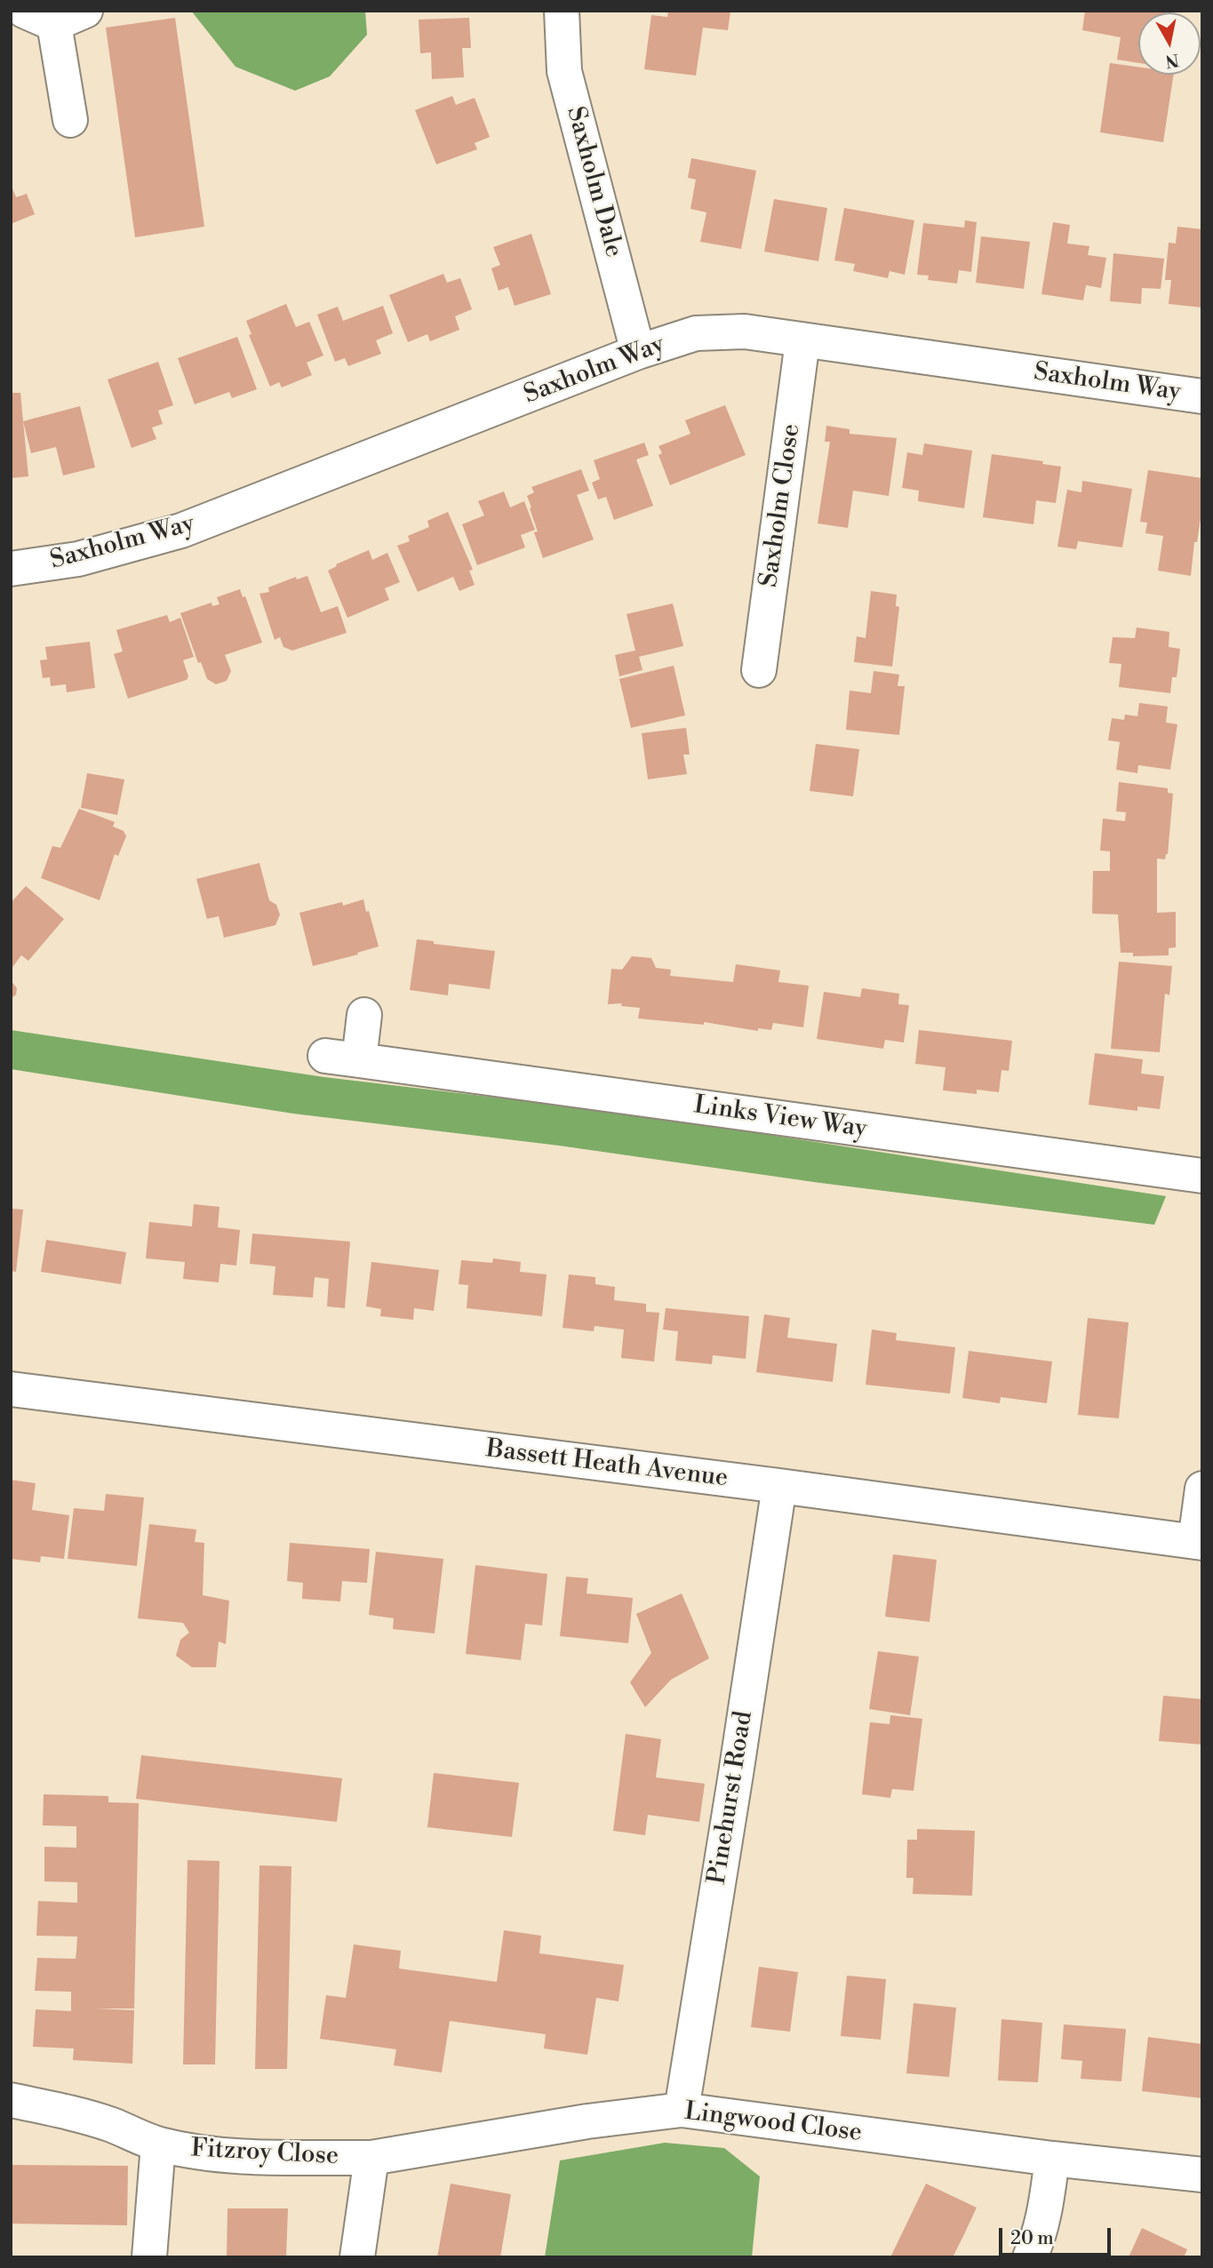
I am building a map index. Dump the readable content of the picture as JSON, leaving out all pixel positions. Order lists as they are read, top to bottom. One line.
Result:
{"streets":{"street":["Saxholm Dale","Saxholm Way","Saxholm Close","Links View Way","Bassett Heath Avenue","Pinehurst Road","Lingwood Close","Fitzroy Close"]},"crossings":[["Saxholm Dale","Saxholm Way"],["Saxholm Way","Saxholm Close"],["Bassett Heath Avenue","Pinehurst Road"],["Pinehurst Road","Lingwood Close"],["Lingwood Close","Fitzroy Close"]],"scale_bar":"20 m","north":"bottom"}
